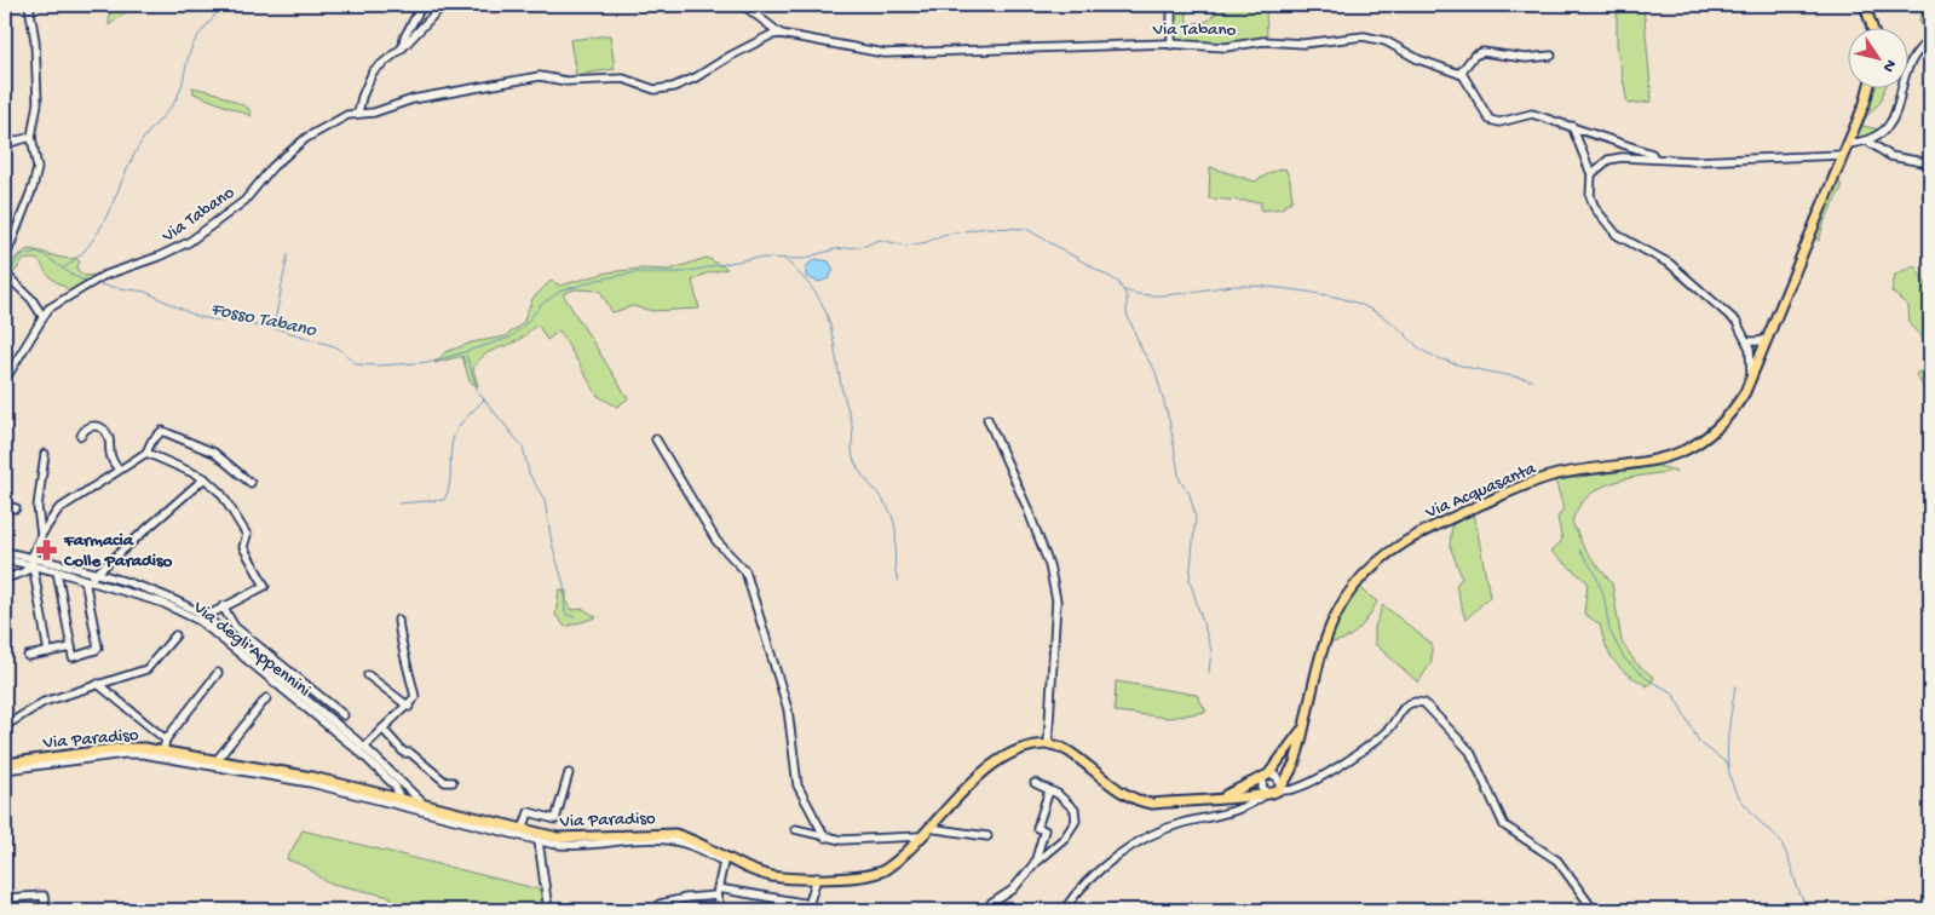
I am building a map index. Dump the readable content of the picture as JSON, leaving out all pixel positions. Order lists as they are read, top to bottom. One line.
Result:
{"streets":{"main road":["Via Acquasanta","Via Paradiso"],"street":["Via Tabano","Via degli Appennini"]},"crossings":[["Via degli Appennini","Via Paradiso"]],"water":["Fosso Tabano"],"places":{"pharmacy":["Farmacia Colle Paradiso"]},"north":"bottom right"}
